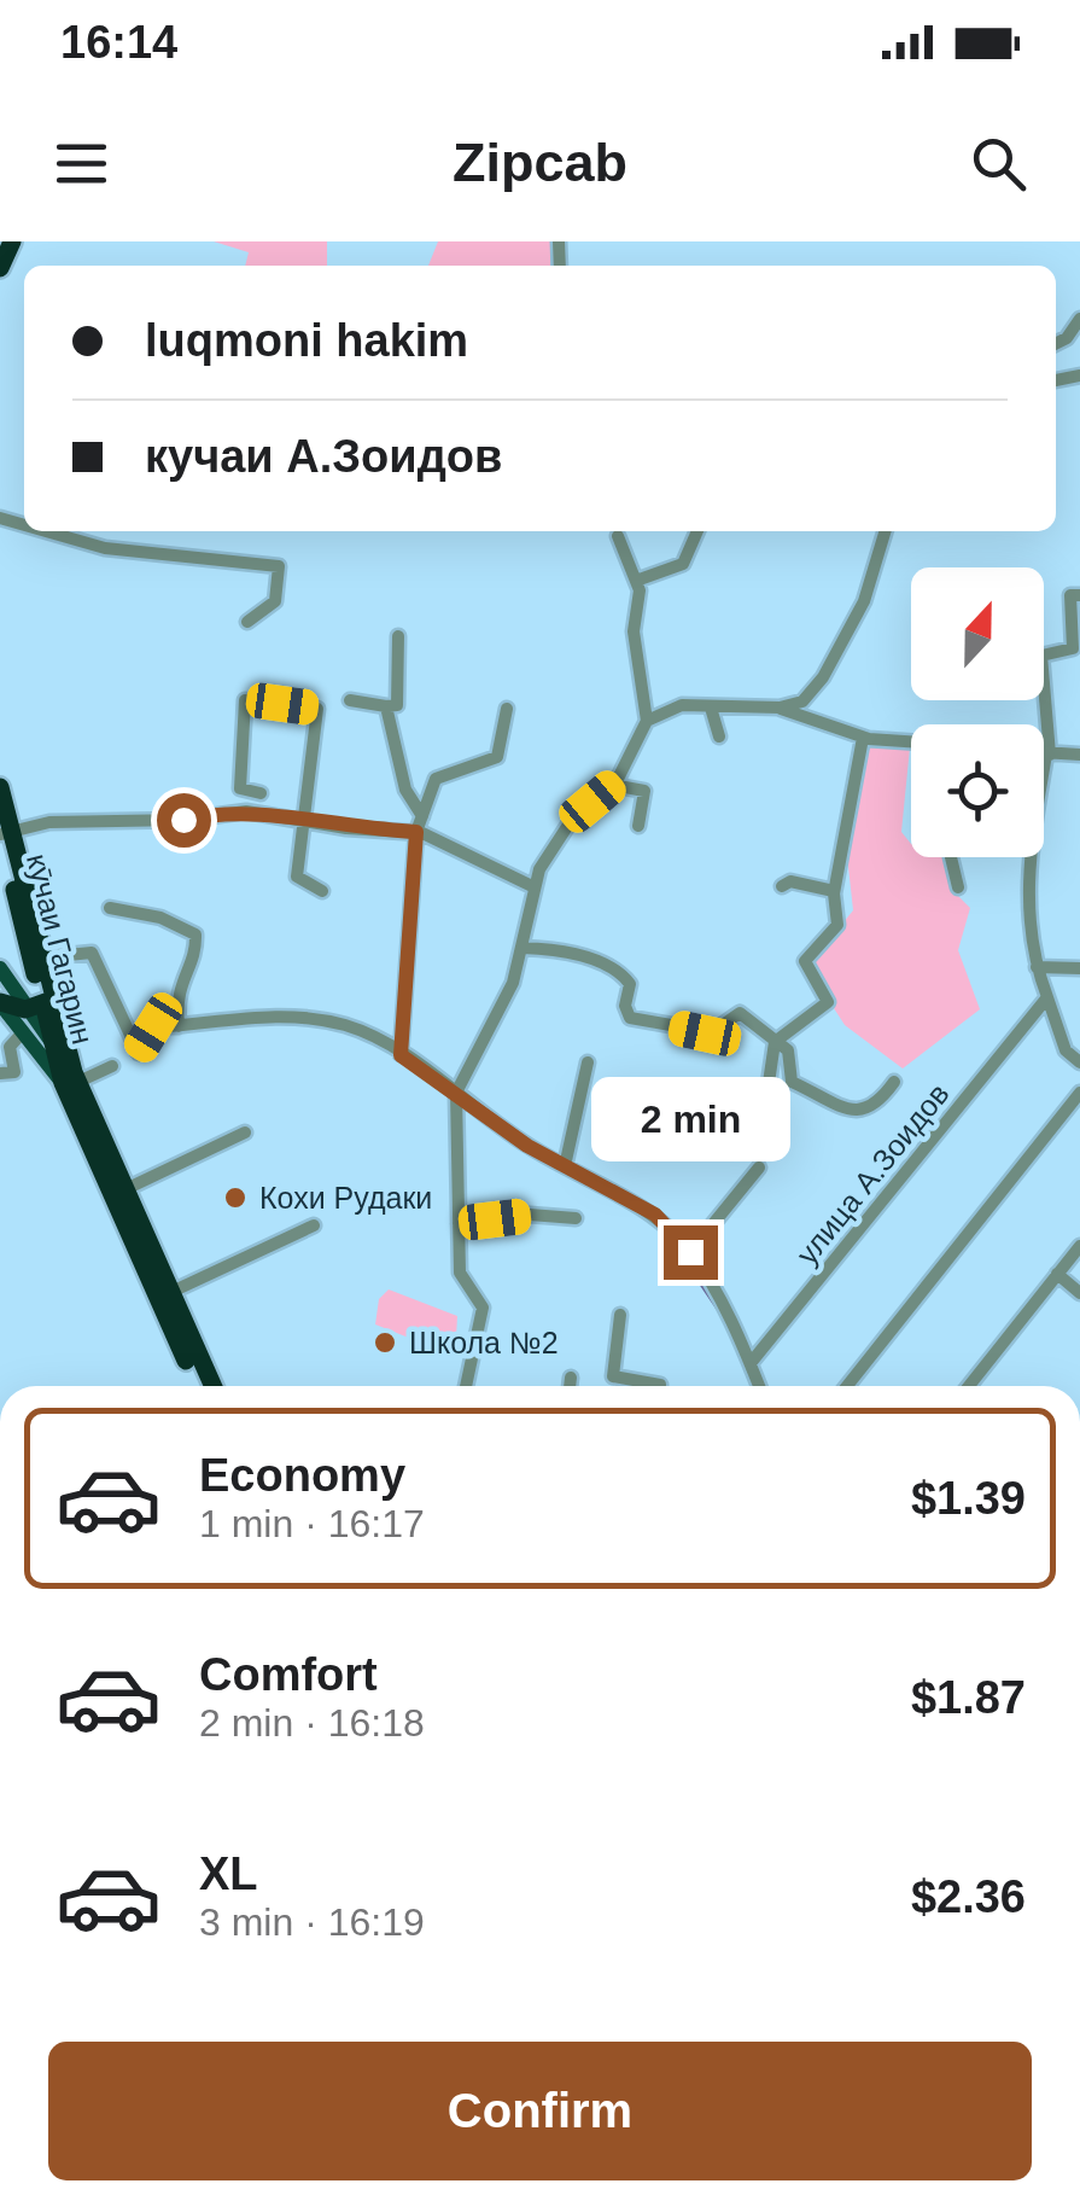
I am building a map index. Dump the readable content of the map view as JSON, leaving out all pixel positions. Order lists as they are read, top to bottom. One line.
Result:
{"streets":{"highway":["кӯчаи Гагарин"],"street":["улица А.Зоидов"]},"places":["Кохи Рудаки","Школа №2"],"north":"top","page":{"status":"16:14","header":"Zipcab","banner":["luqmoni hakim","кучаи А.Зоидов"],"bubble":"2 min","list":[{"name":"Economy","note":"1 min · 16:17","value":"$1.39"},{"name":"Comfort","note":"2 min · 16:18","value":"$1.87"},{"name":"XL","note":"3 min · 16:19","value":"$2.36"}],"buttons":"Confirm"}}
